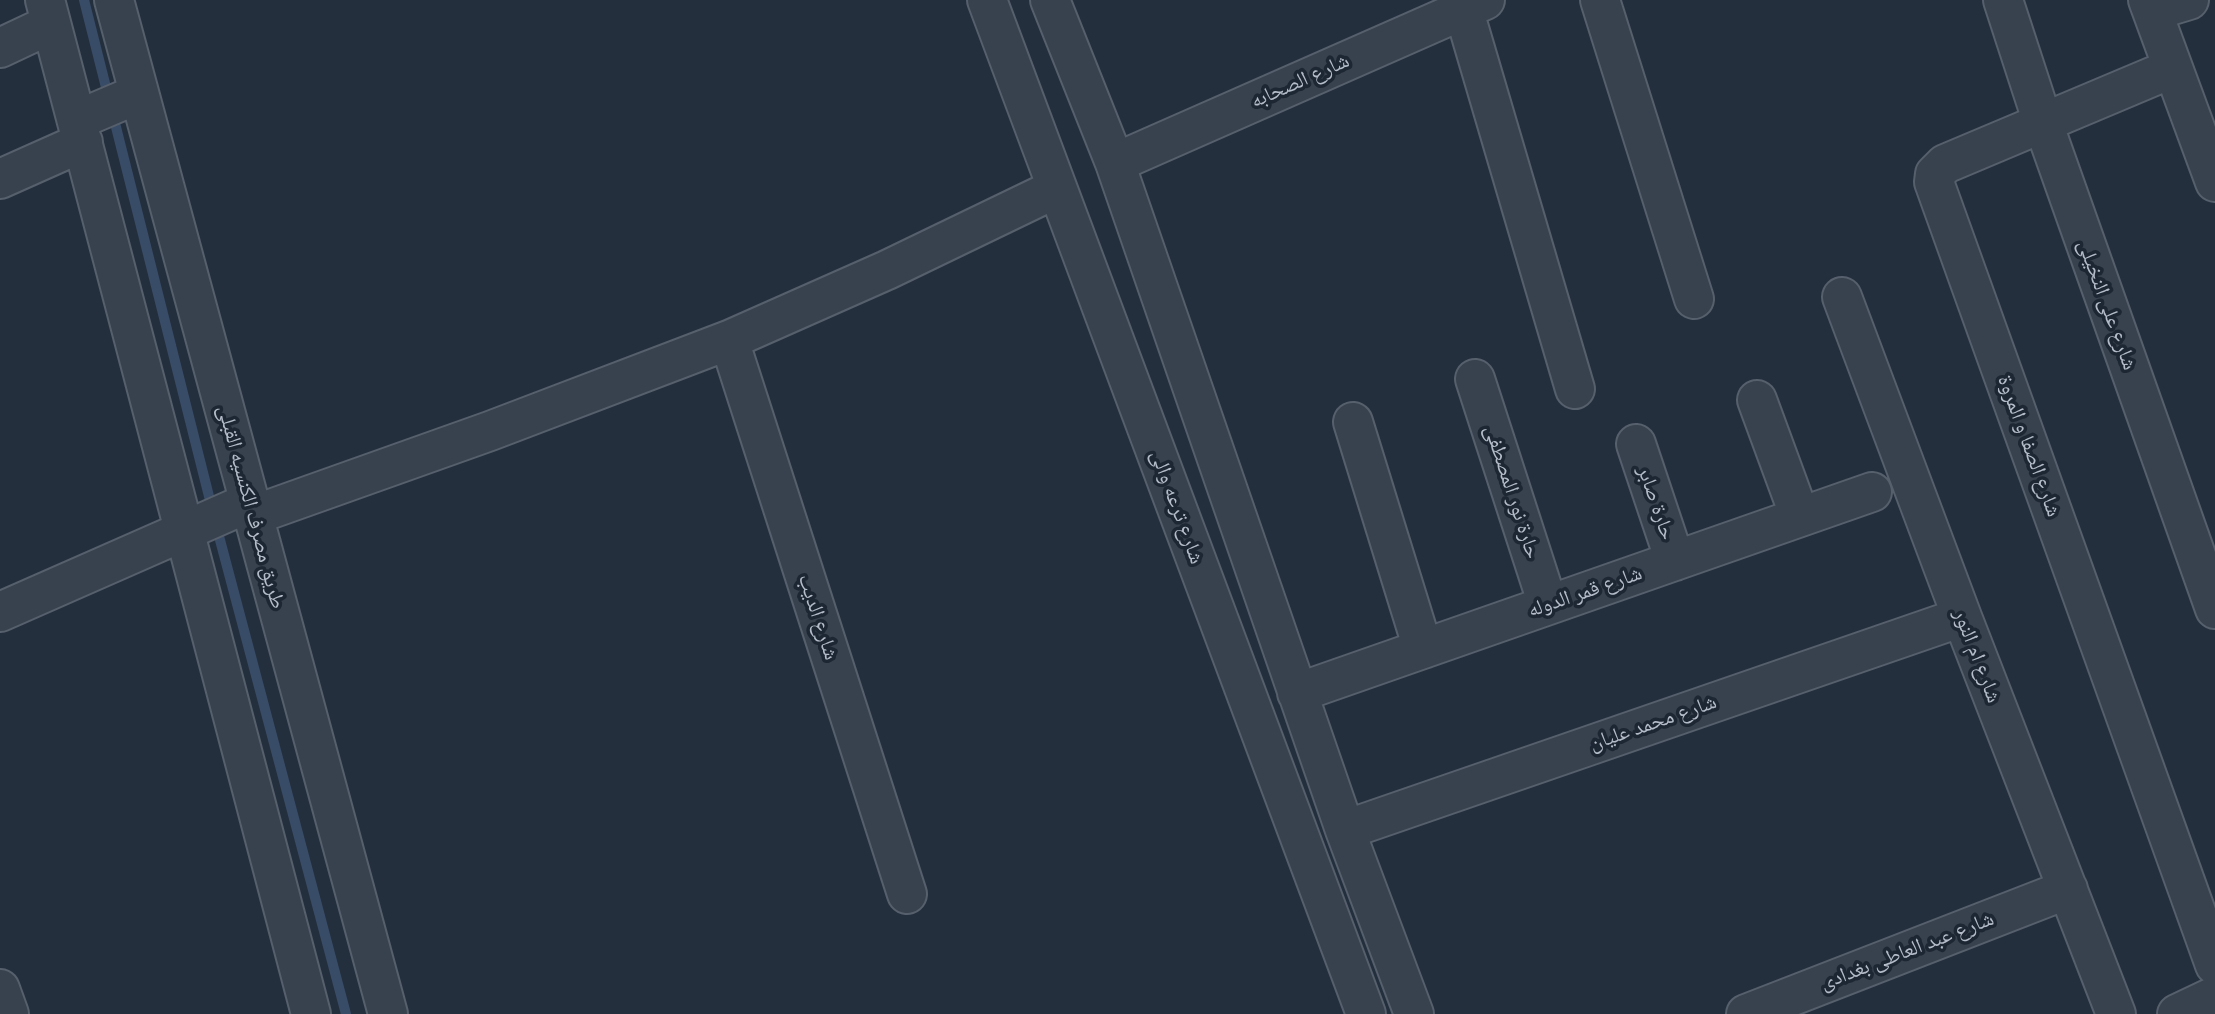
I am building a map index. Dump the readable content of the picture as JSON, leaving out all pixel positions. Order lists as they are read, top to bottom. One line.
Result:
{"streets":{"street":["شارع الصحابه","شارع على النخيلى","شارع الصفا و المروة","حارة نور المصطفى","حارة صابر","طريق مصرف الكنسيه القبلى","شارع ترعه والى","شارع قمر الدوله","شارع الديب","شارع ام النور","شارع محمد عليان","شارع عبد العاطى بغدادى"]},"crossings":[["شارع على النخيلى","شارع الصفا و المروة"],["حارة نور المصطفى","شارع قمر الدوله"],["حارة صابر","شارع قمر الدوله"],["شارع ام النور","شارع محمد عليان"],["شارع ام النور","شارع عبد العاطى بغدادى"]]}
